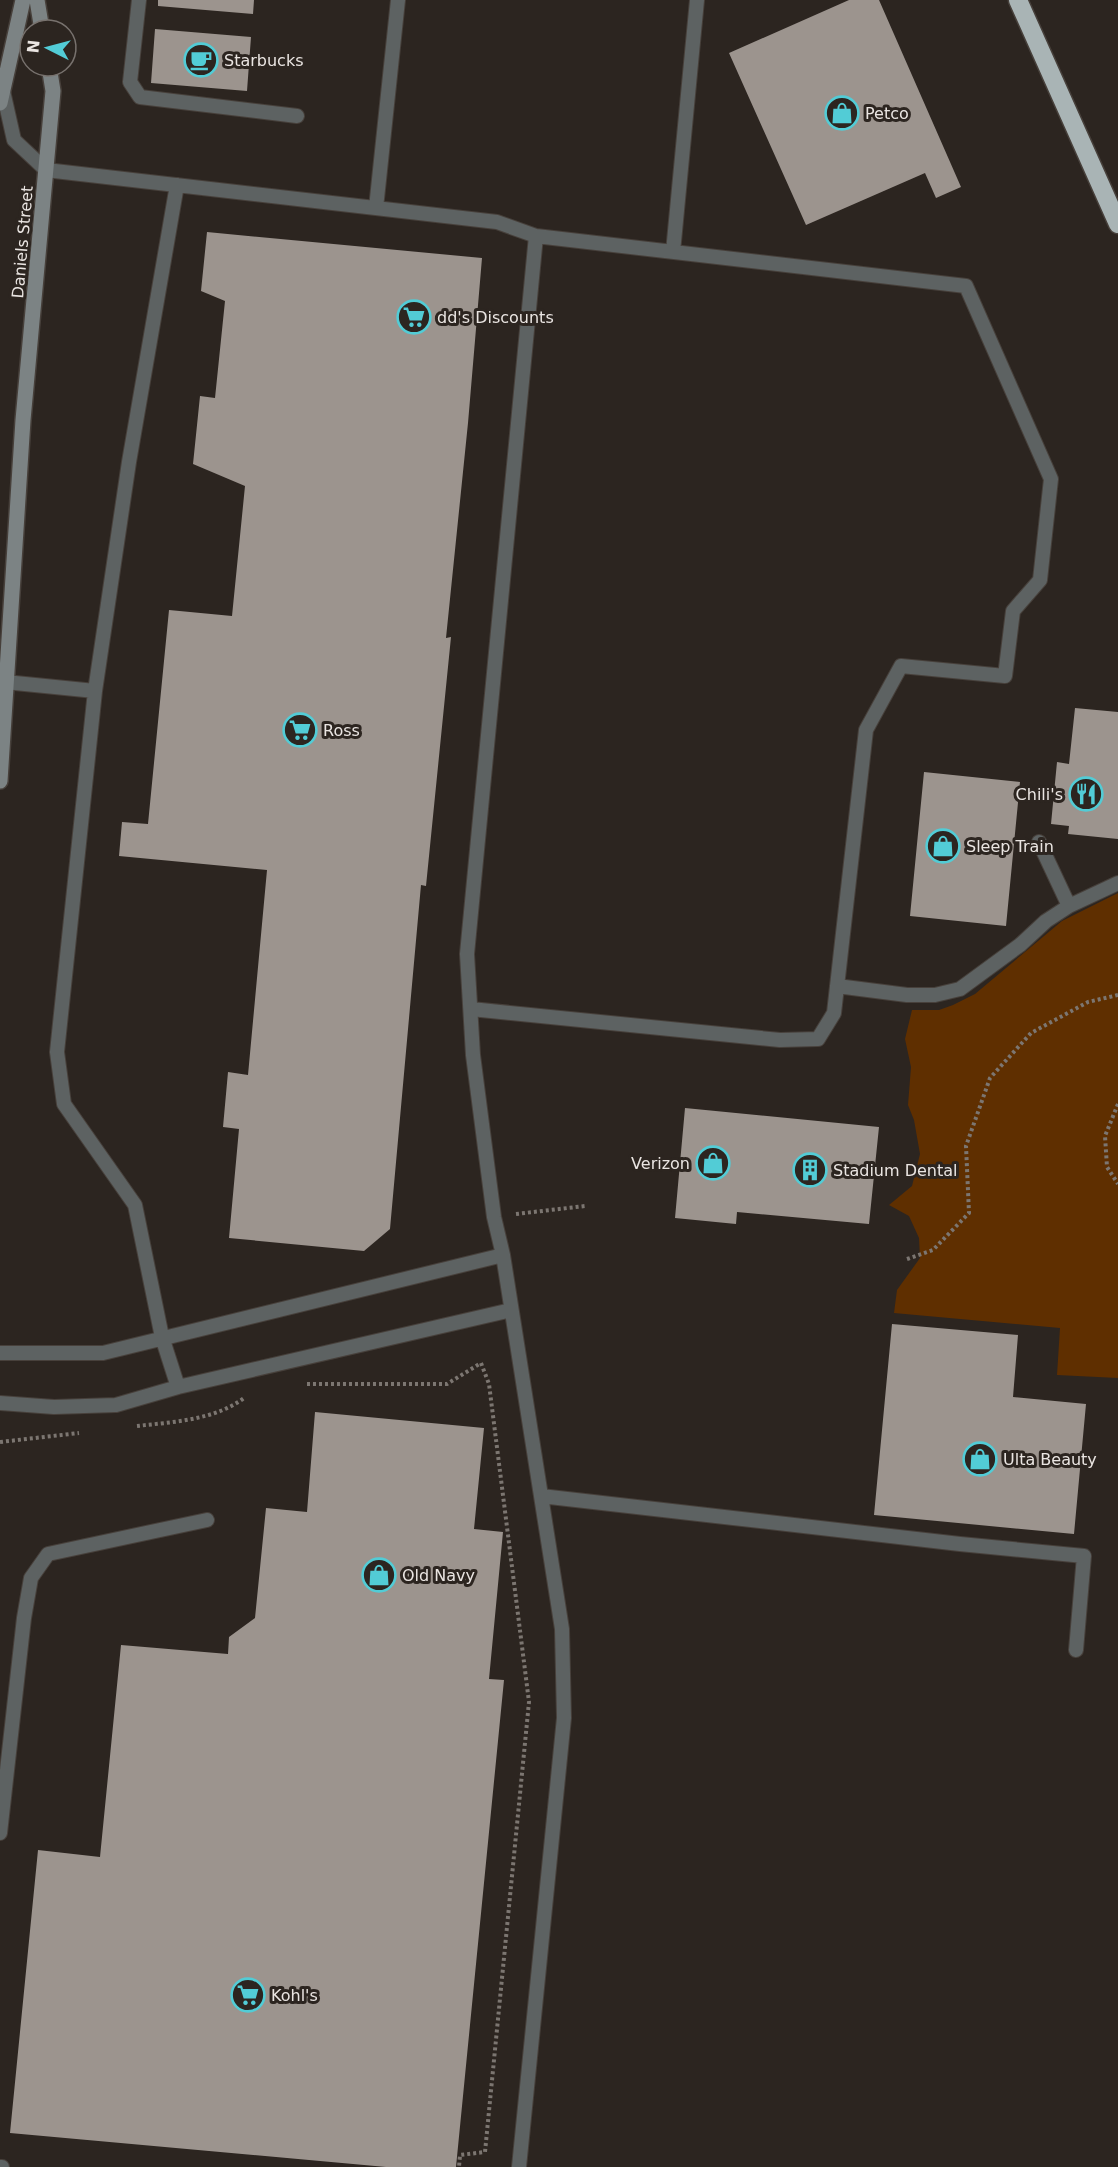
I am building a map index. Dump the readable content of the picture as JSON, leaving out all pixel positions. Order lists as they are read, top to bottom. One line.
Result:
{"streets":{"main road":["Daniels Street"]},"places":{"cafe":["Starbucks"],"shop":["Petco","Sleep Train","Verizon","Ulta Beauty","Old Navy"],"supermarket":["dd's Discounts","Ross","Kohl's"],"restaurant":["Chili's"],"building":["Stadium Dental"]},"north":"left"}
